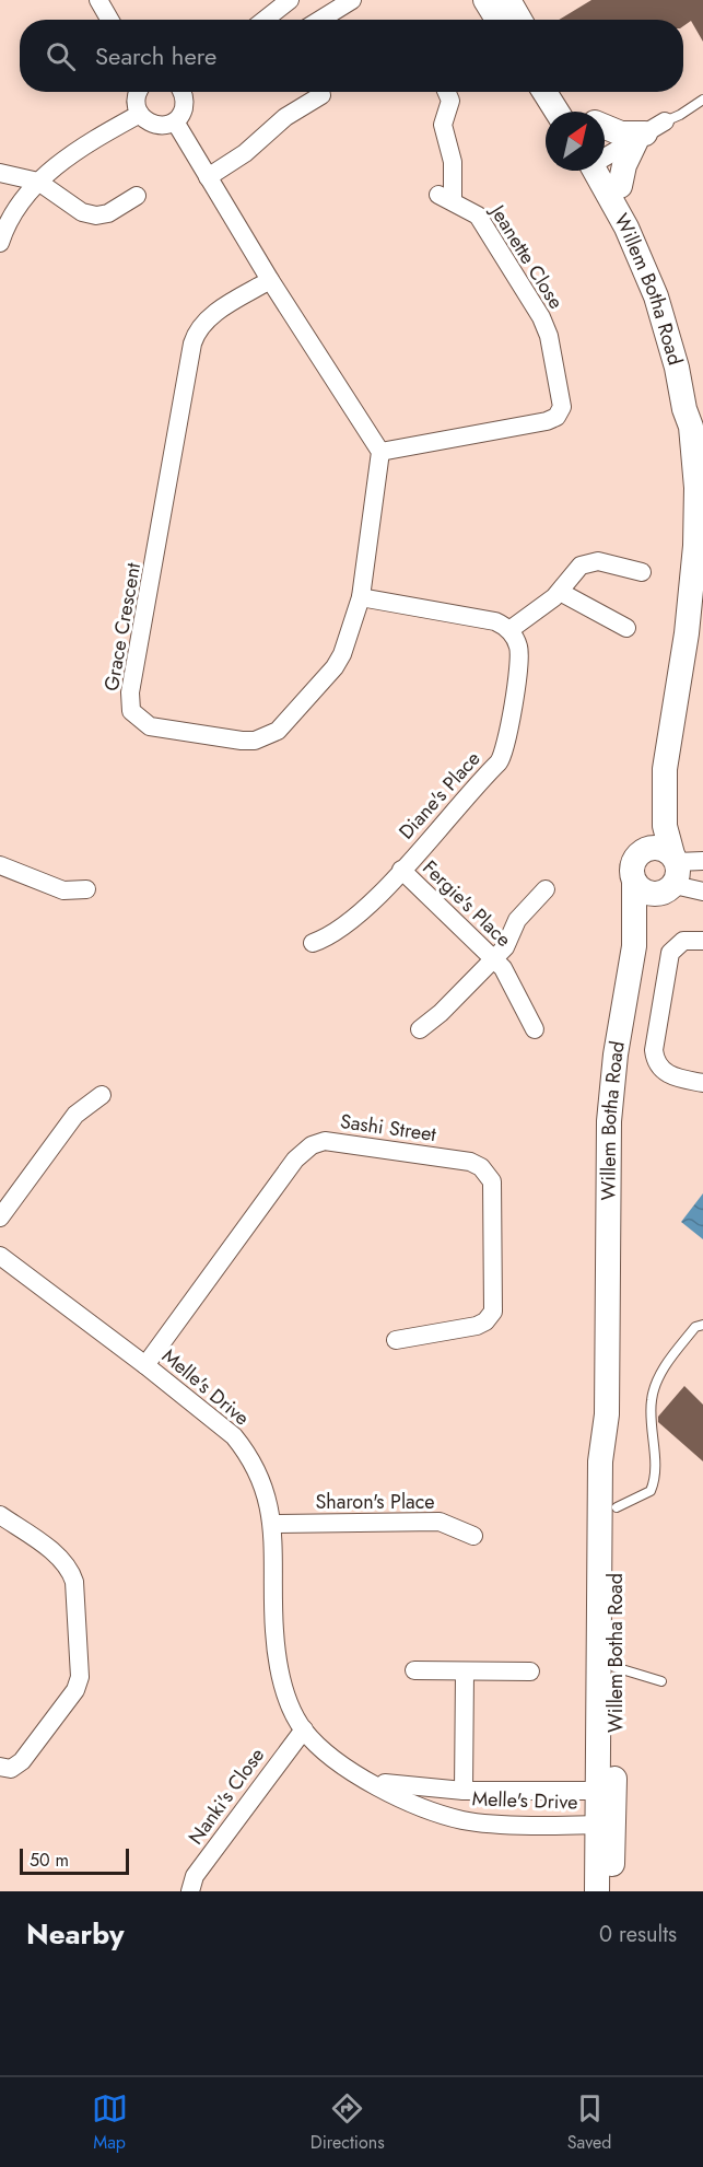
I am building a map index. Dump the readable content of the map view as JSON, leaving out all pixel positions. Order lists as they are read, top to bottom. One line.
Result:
{"streets":{"street":["Jeanette Close","Willem Botha Road","Grace Crescent","Diane's Place","Fergie's Place","Sashi Street","Melle's Drive","Sharon's Place","Nanki's Close"]},"crossings":[["Jeanette Close","Grace Crescent"],["Willem Botha Road","Melle's Drive"],["Diane's Place","Fergie's Place"],["Sashi Street","Melle's Drive"],["Melle's Drive","Sharon's Place"],["Melle's Drive","Nanki's Close"]],"scale_bar":"50 m","north":"top right","page":{"search":"Search here","scale":"50 m","heading":["Nearby","0 results"],"nav":["Map","Directions","Saved"]}}
